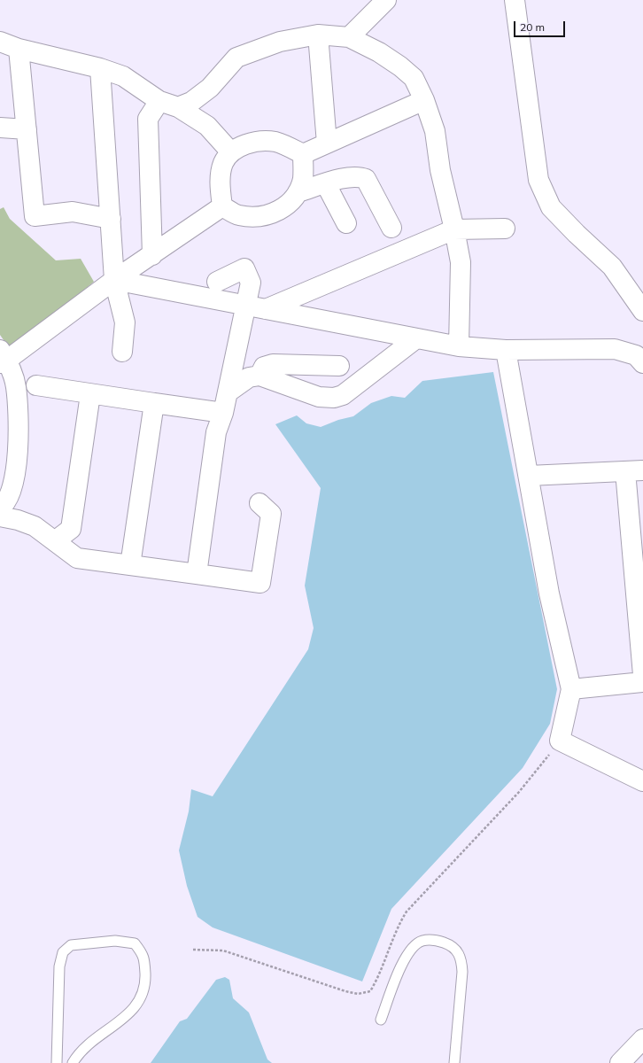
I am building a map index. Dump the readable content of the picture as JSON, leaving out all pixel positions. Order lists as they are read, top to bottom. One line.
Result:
{"scale_bar":"20 m"}
